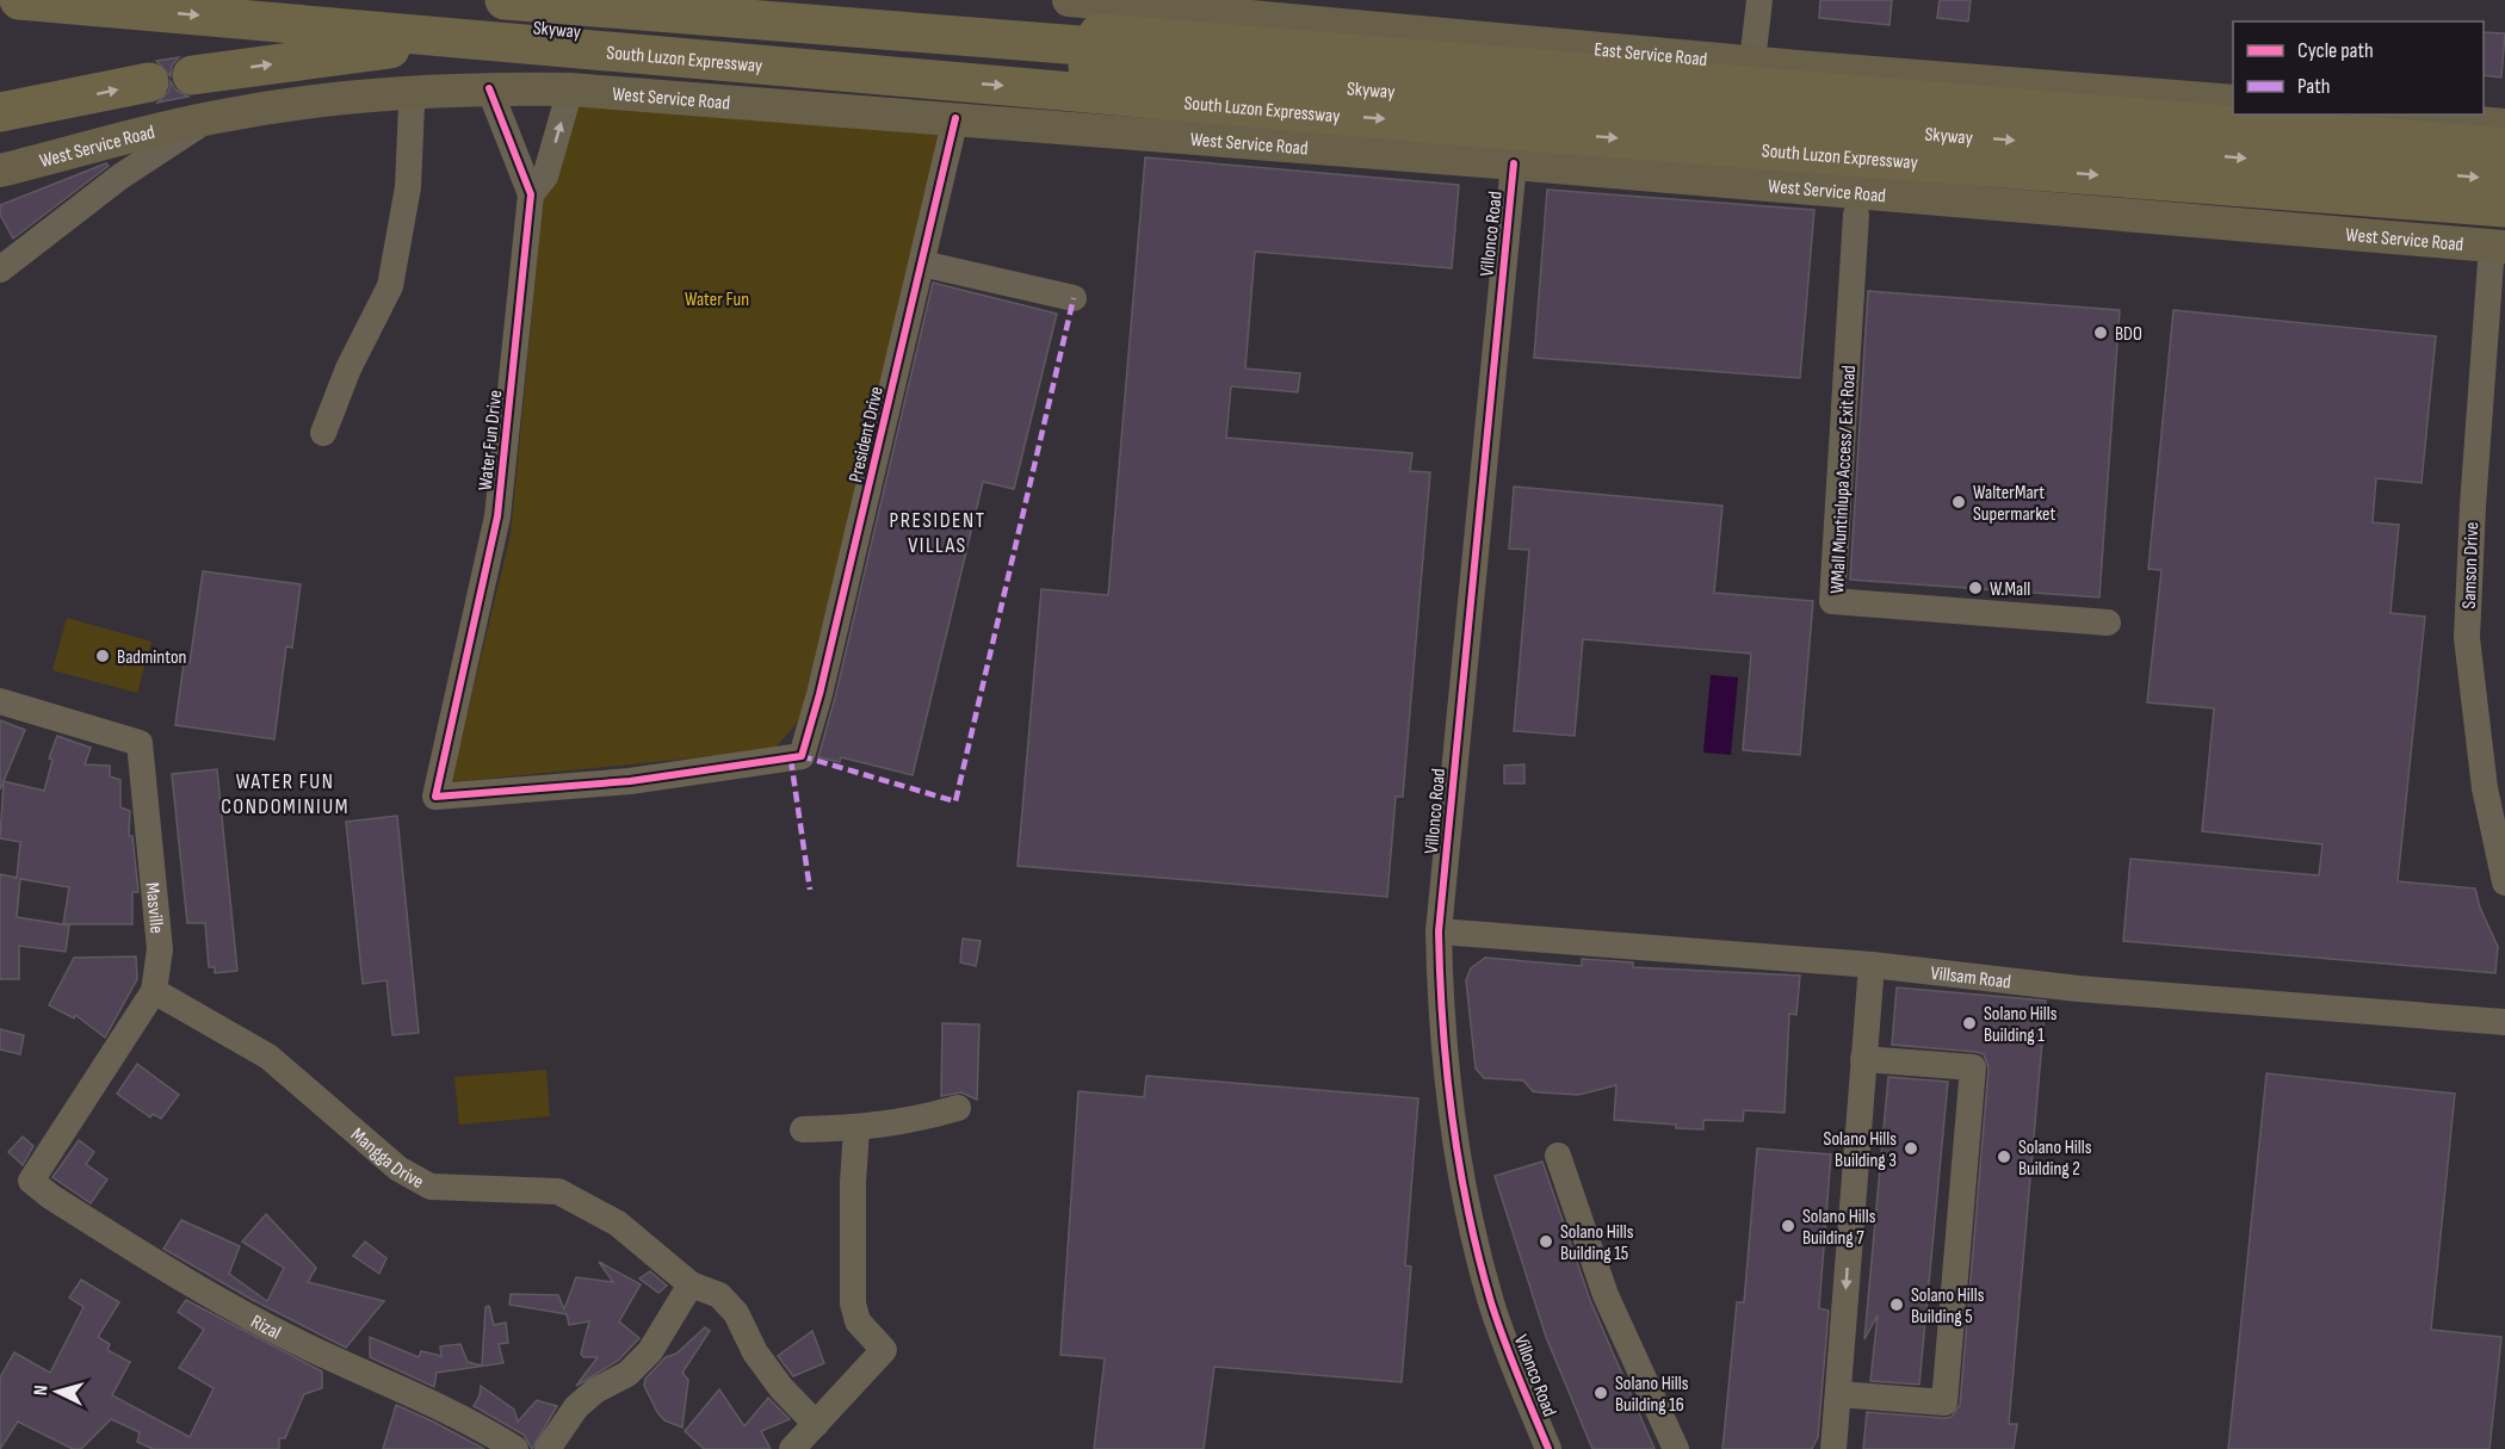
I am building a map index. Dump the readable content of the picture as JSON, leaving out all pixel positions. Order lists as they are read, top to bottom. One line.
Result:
{"streets":{"highway":["Skyway","South Luzon Expressway"],"main road":["East Service Road","West Service Road"],"street":["Villonco Road","President Drive","Water Fun Drive","WMall Muntinlupa Access/ Exit Road","Samson Drive","Masville","Villsam Road","Mangga Drive","Rizal"]},"crossings":[["West Service Road","Villonco Road"],["West Service Road","President Drive"],["West Service Road","Water Fun Drive"],["West Service Road","Samson Drive"],["Villonco Road","Villsam Road"],["President Drive","Water Fun Drive"],["Masville","Mangga Drive"],["Masville","Rizal"]],"districts":["PRESIDENT VILLAS","WATER FUN CONDOMINIUM"],"parks":["Water Fun"],"places":["BDO","WalterMart Supermarket","W.Mall","Badminton","Solano Hills Building 1","Solano Hills Building 3","Solano Hills Building 2","Solano Hills Building 7","Solano Hills Building 15","Solano Hills Building 5","Solano Hills Building 16"],"legend":["Cycle path","Path"],"north":"left"}
